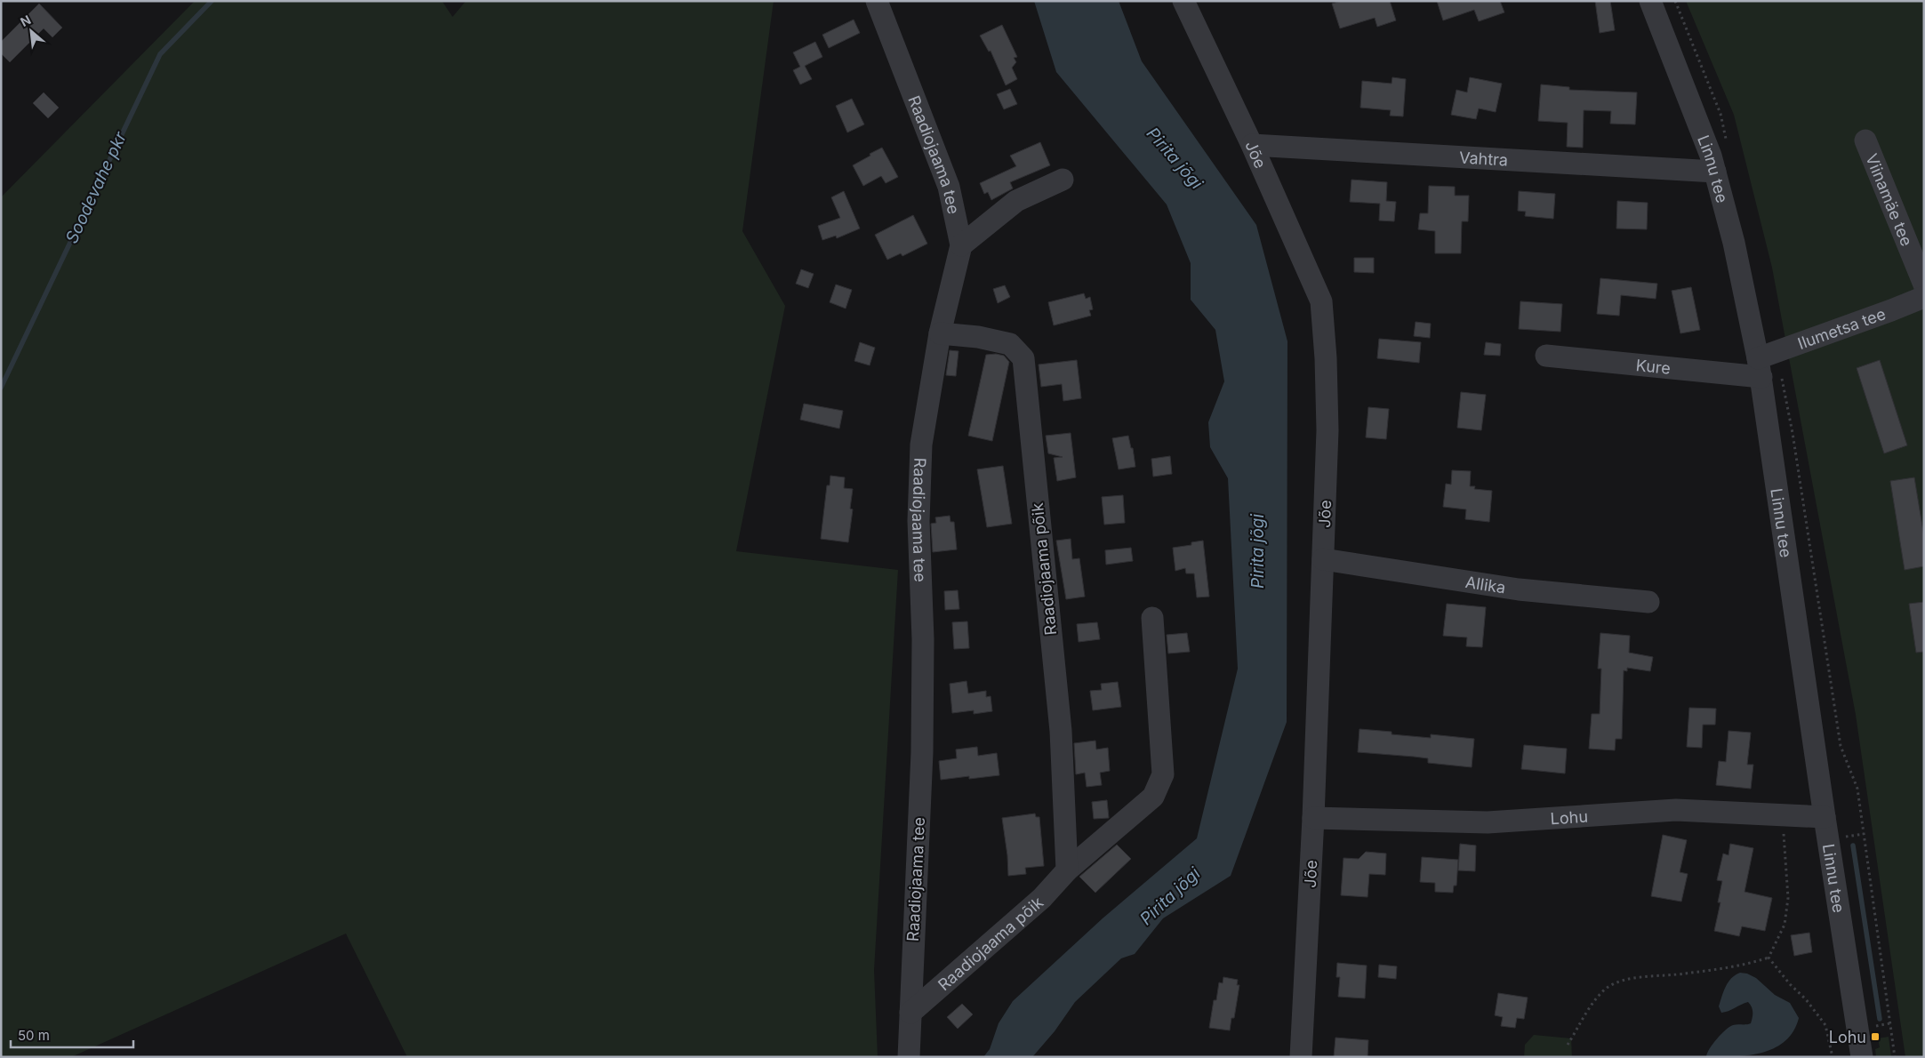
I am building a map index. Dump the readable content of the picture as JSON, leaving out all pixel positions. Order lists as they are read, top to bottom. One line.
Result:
{"streets":{"street":["Raadiojaama tee","Jõe","Vahtra","Linnu tee","Viinamäe tee","Ilumetsa tee","Kure","Raadiojaama põik","Allika","Lohu"]},"crossings":[["Raadiojaama tee","Raadiojaama põik"],["Jõe","Vahtra"],["Jõe","Allika"],["Jõe","Lohu"],["Vahtra","Linnu tee"],["Linnu tee","Ilumetsa tee"],["Linnu tee","Kure"],["Linnu tee","Lohu"],["Ilumetsa tee","Kure"]],"water":["Pirita jõgi","Soodevahe pkr"],"places":{"transit":["Lohu"]},"scale_bar":"50 m","north":"top left"}
